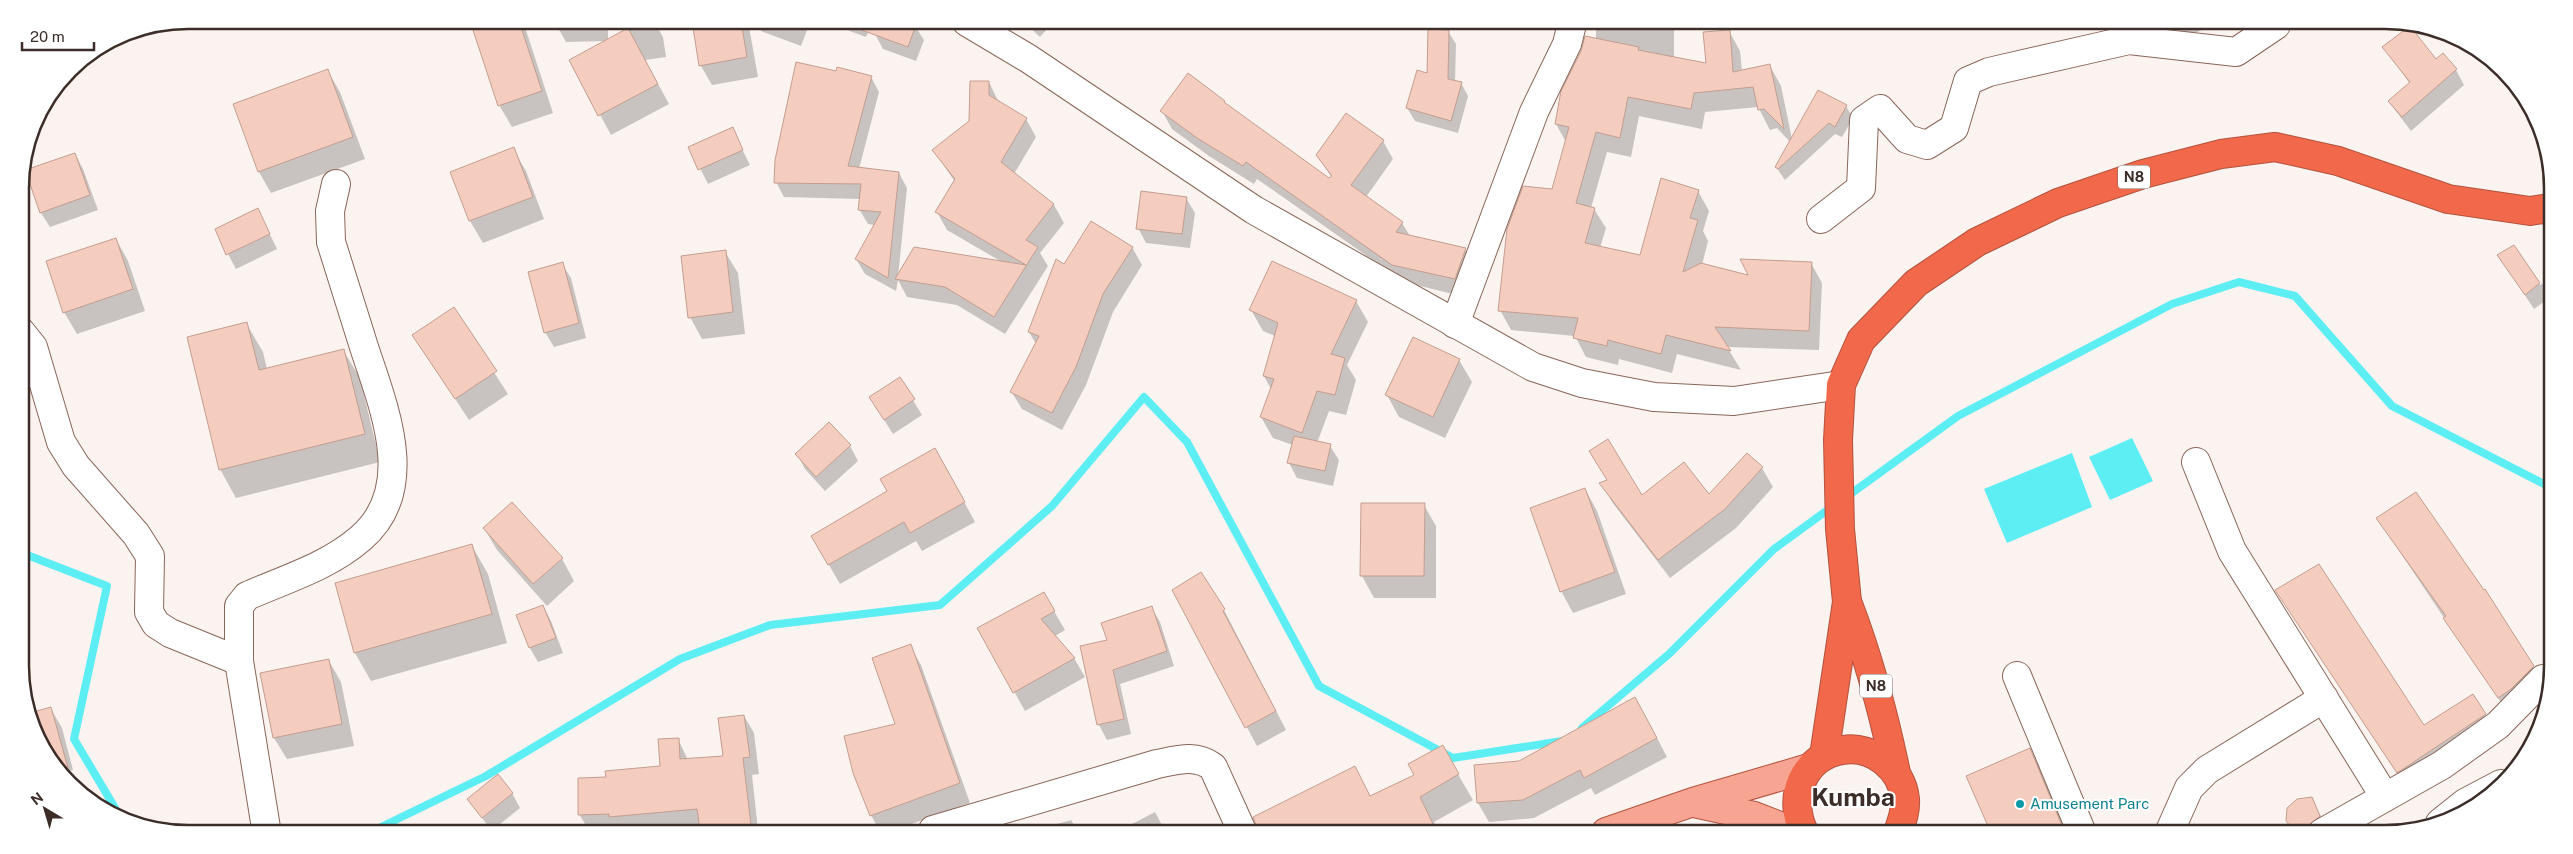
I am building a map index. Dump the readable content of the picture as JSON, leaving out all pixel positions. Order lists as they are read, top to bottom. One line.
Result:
{"streets":{"highway":["N8"]},"districts":["Kumba"],"places":["Amusement Parc"],"scale_bar":"20 m","north":"top left"}
